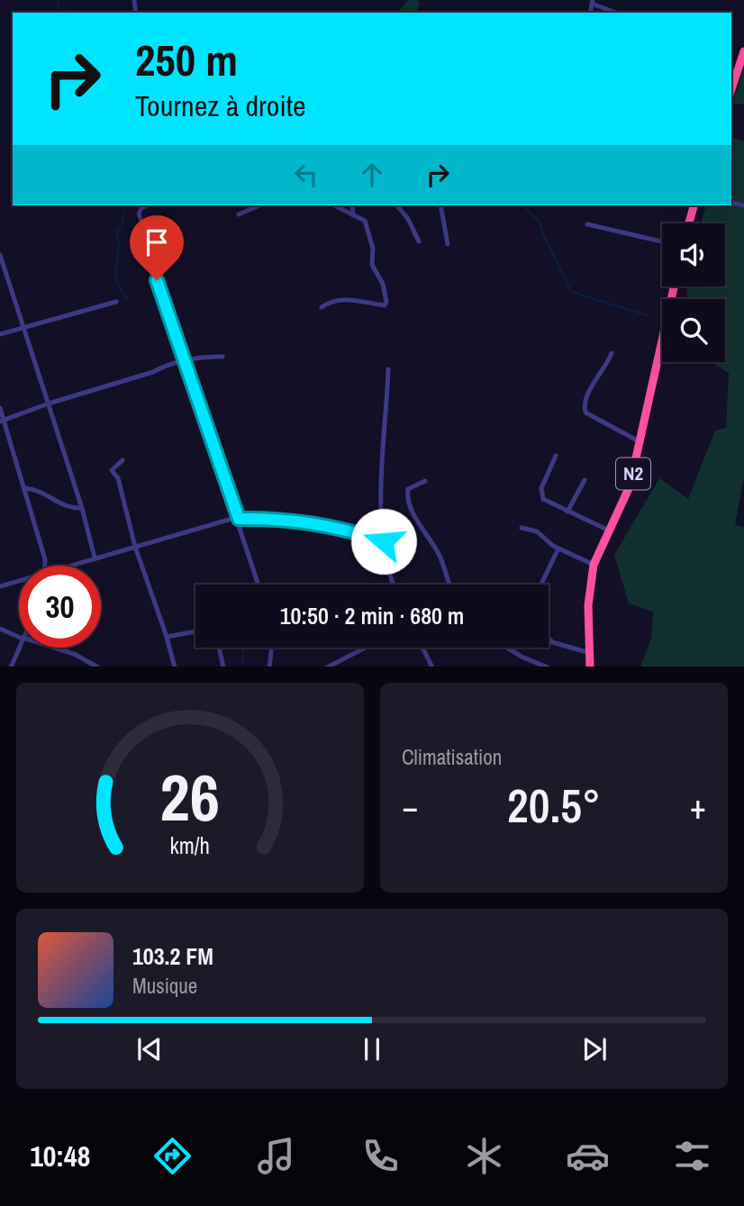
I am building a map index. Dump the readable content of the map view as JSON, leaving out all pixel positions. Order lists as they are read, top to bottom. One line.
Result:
{"streets":{"highway":["N2"]},"page":{"turn":["250 m","Tournez à droite"],"limit":"30","trip":"10:50 · 2 min · 680 m","tile":"Climatisation","heat":["−","20.5°","+"],"song":["103.2 FM","Musique"],"tabs":"10:48","gauge":["26","km/h"]}}
